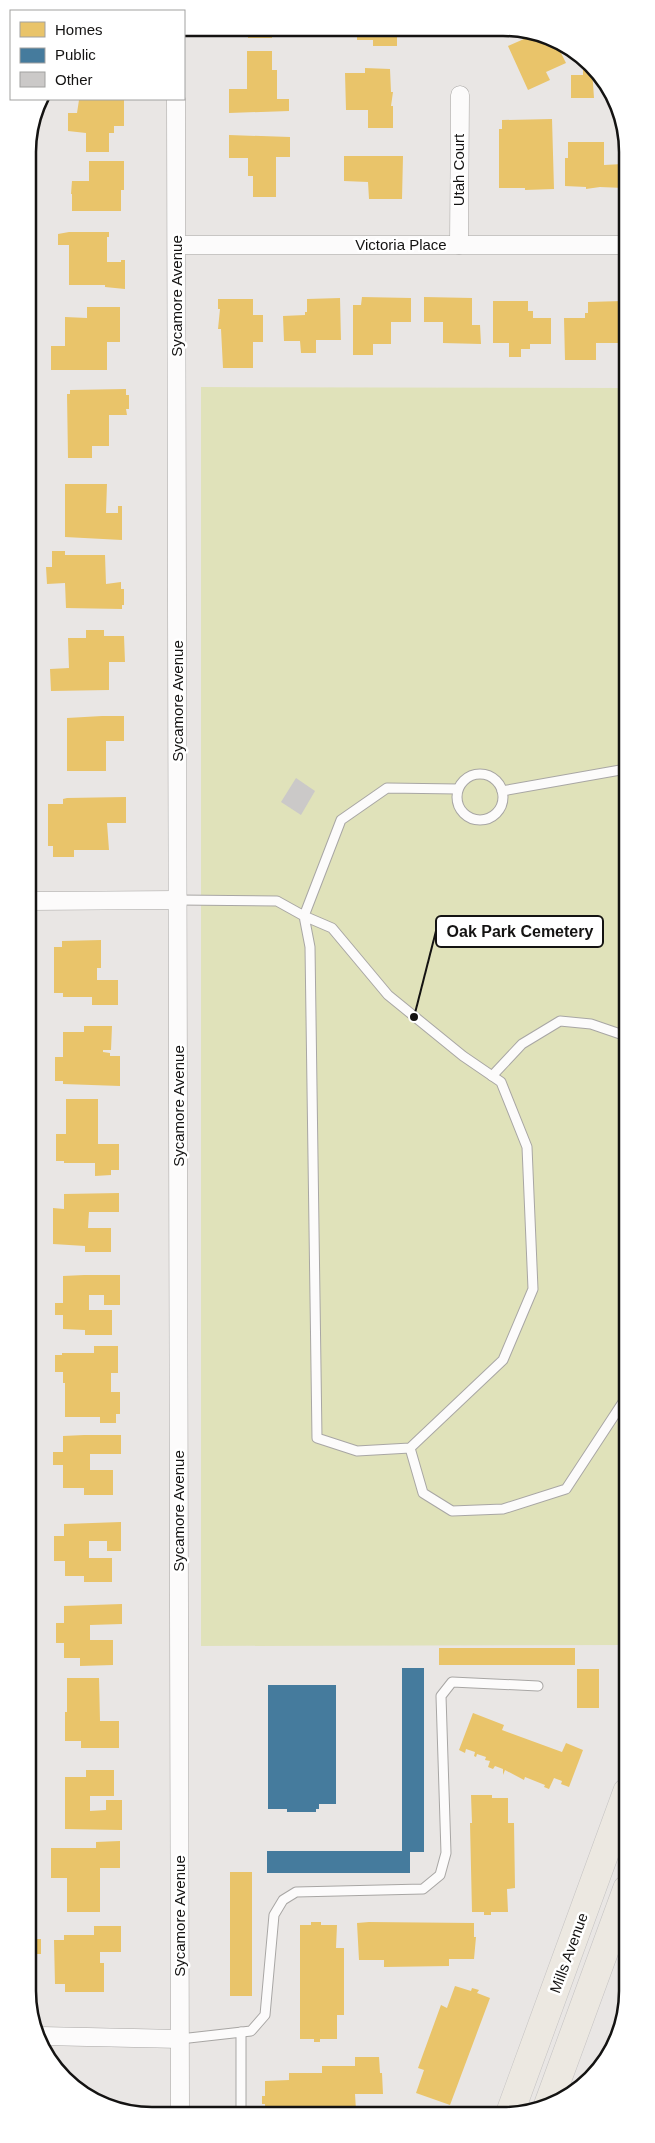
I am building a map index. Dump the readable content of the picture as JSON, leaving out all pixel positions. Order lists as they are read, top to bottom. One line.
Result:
{"streets":{"main road":["Mills Avenue"],"street":["Utah Court","Victoria Place","Sycamore Avenue"]},"crossings":[["Utah Court","Victoria Place"],["Victoria Place","Sycamore Avenue"]],"places":["Oak Park Cemetery"],"legend":["Homes","Public","Other"]}
